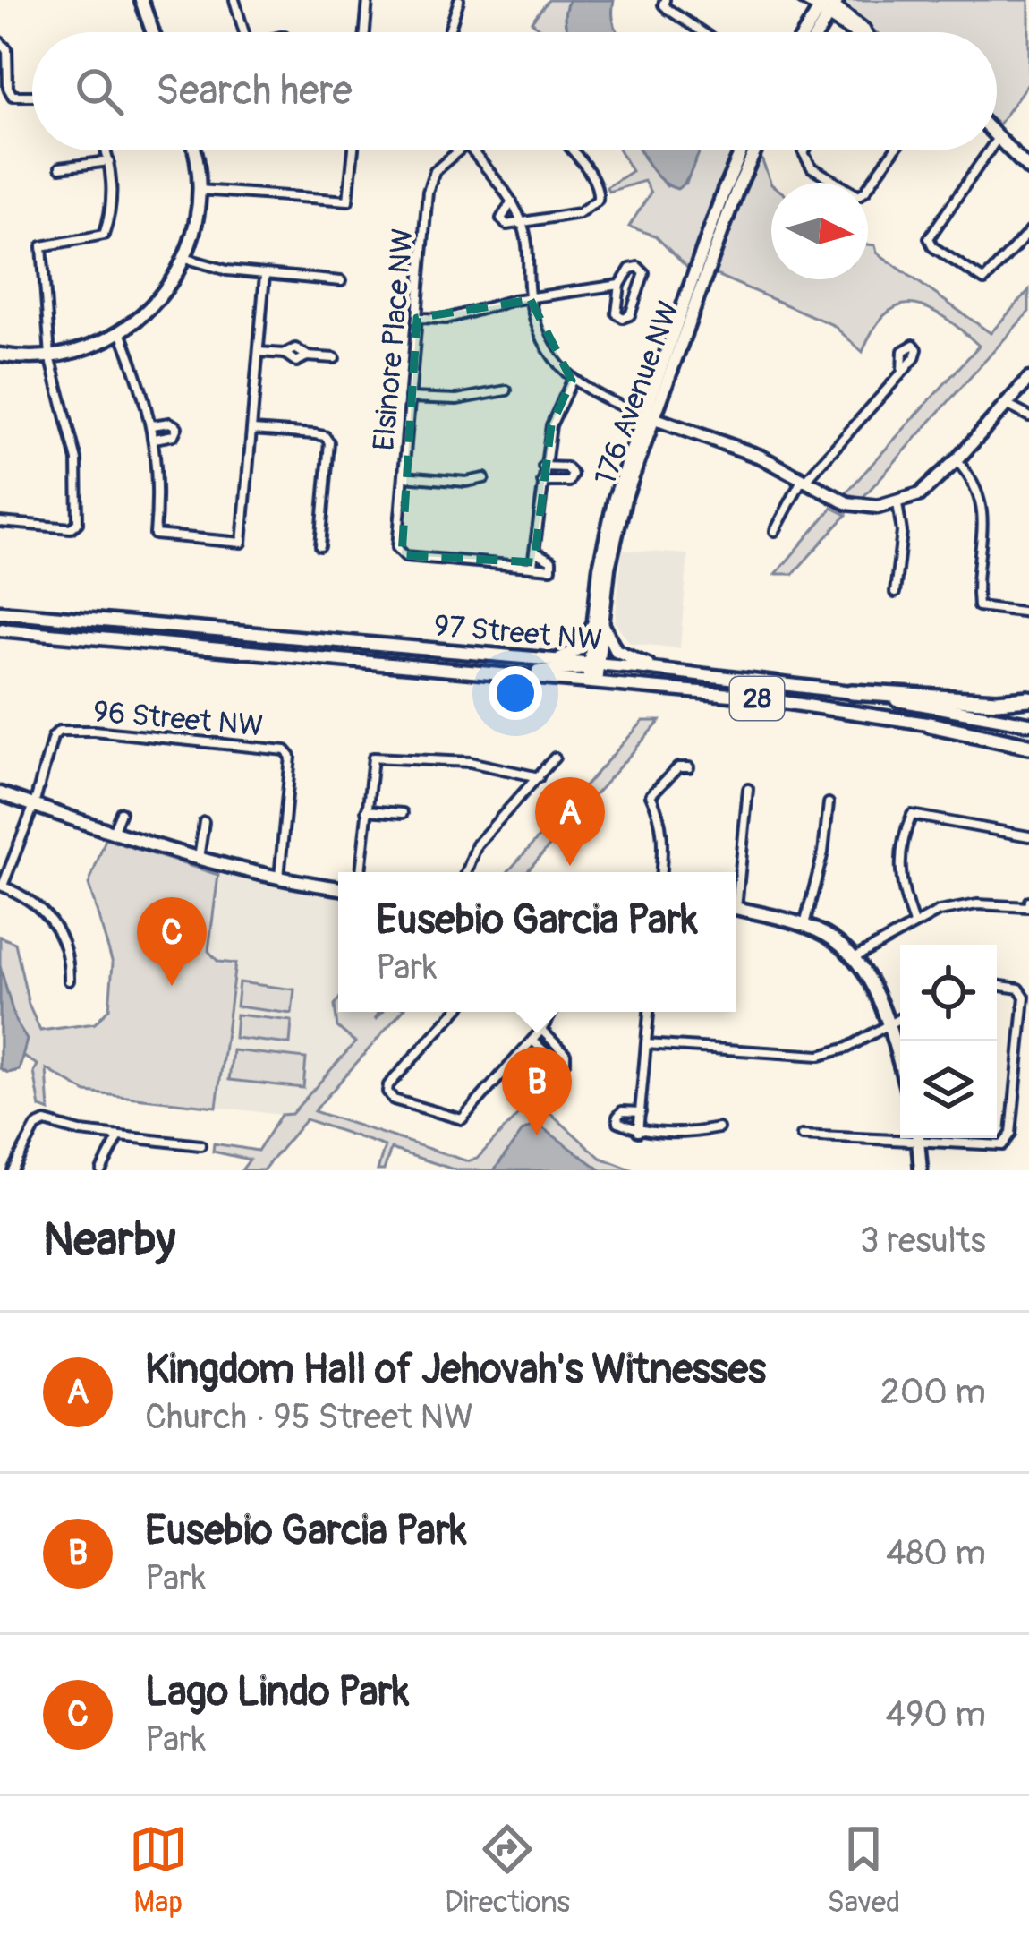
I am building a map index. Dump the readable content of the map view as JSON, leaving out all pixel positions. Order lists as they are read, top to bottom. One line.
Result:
{"streets":{"street":["Elsinore Place NW","176 Avenue NW","97 Street NW","28","96 Street NW"]},"crossings":[["176 Avenue NW","97 Street NW"]],"north":"right","page":{"search":"Search here","pins":["A","C","B"],"popup":["Eusebio Garcia Park","Park"],"heading":["Nearby","3 results"],"list":[{"mark":"A","name":"Kingdom Hall of Jehovah's Witnesses","note":"Church · 95 Street NW","value":"200 m"},{"mark":"B","name":"Eusebio Garcia Park","note":"Park","value":"480 m"},{"mark":"C","name":"Lago Lindo Park","note":"Park","value":"490 m"}],"nav":["Map","Directions","Saved"]}}
